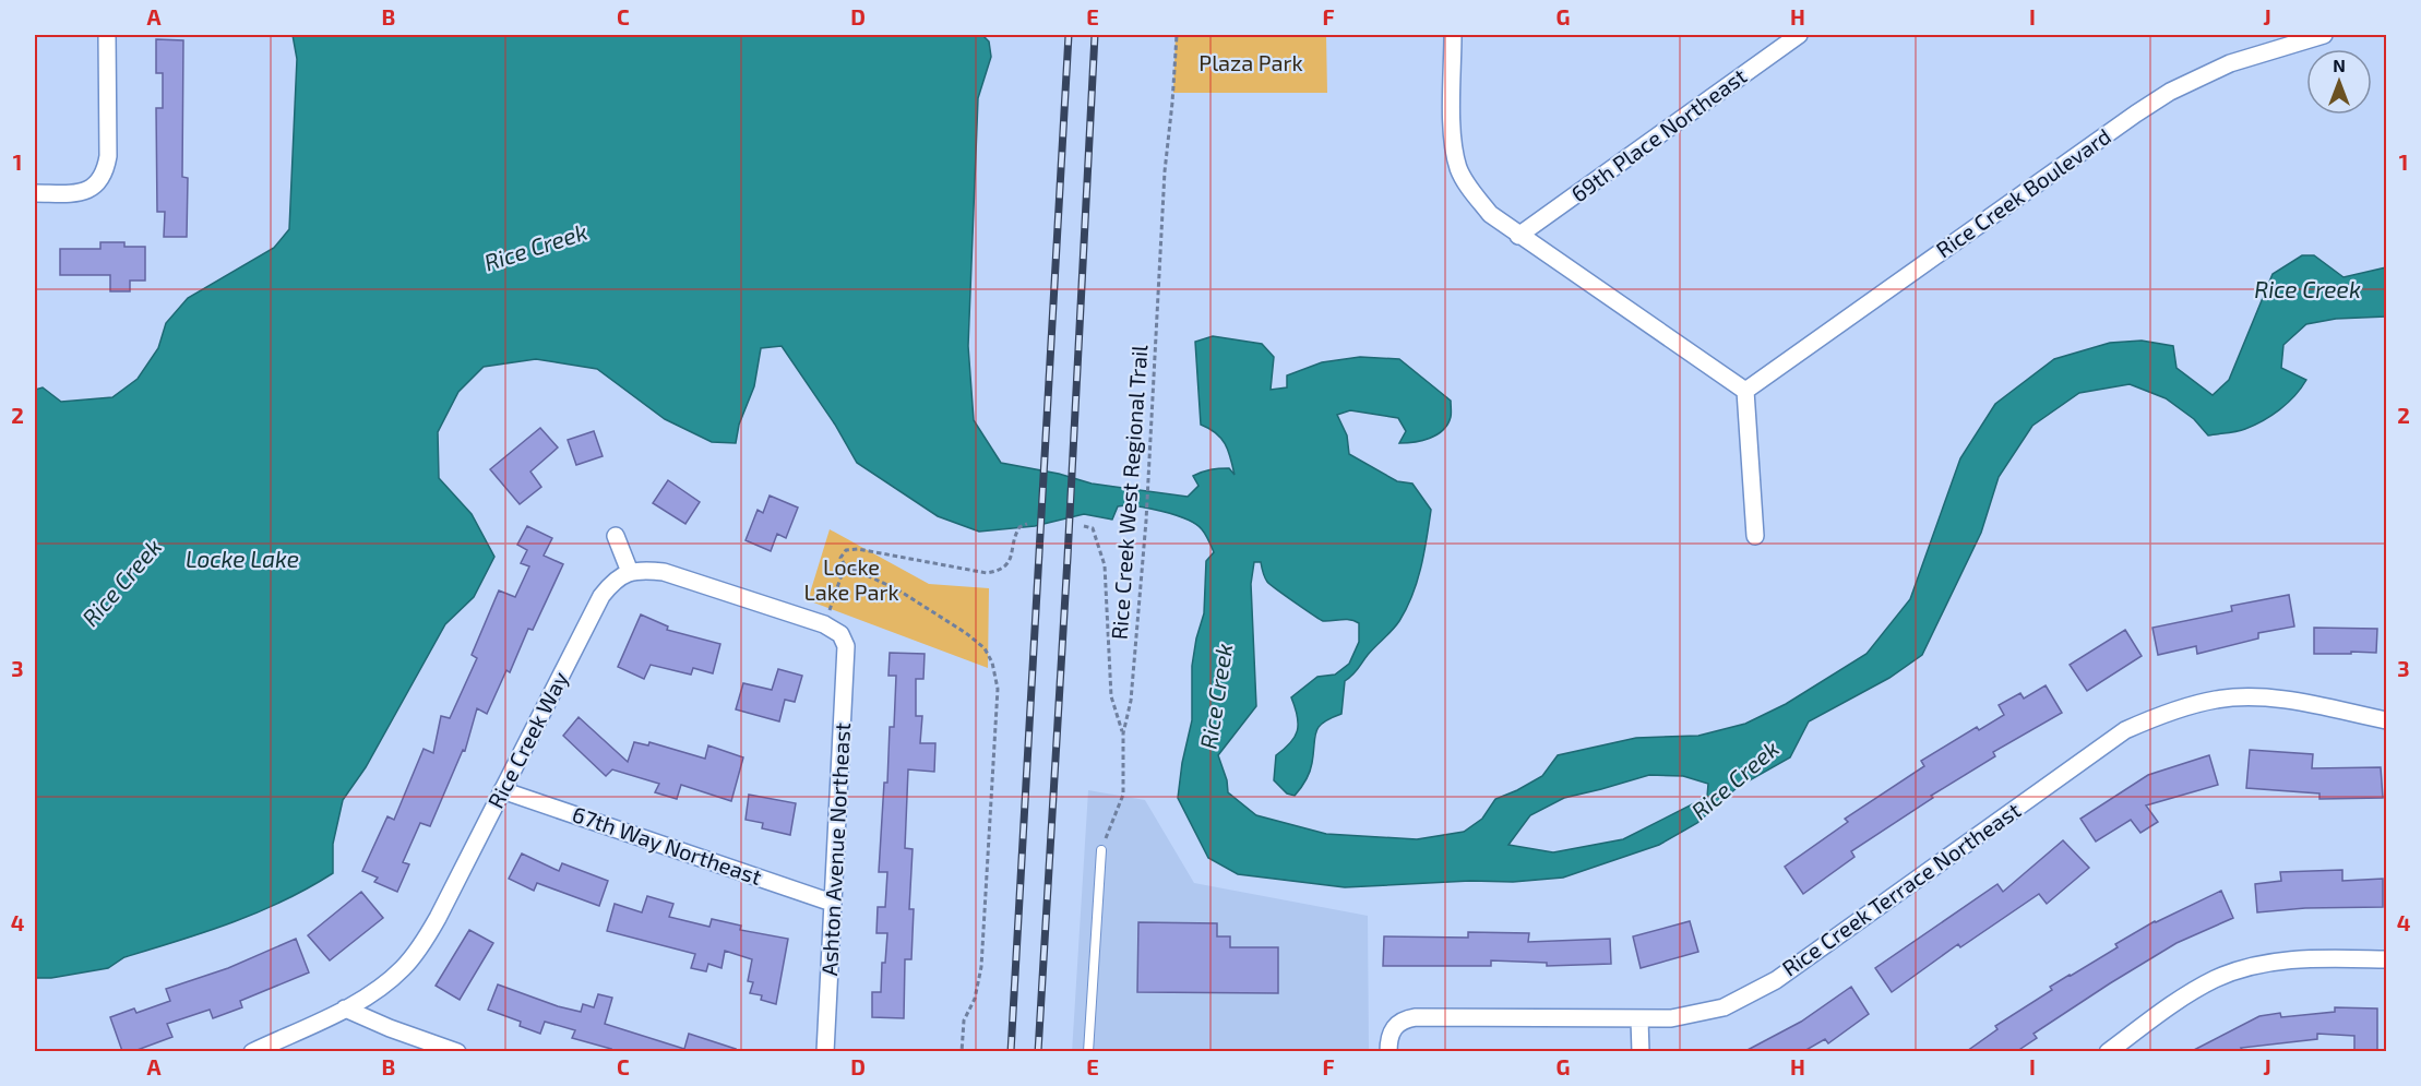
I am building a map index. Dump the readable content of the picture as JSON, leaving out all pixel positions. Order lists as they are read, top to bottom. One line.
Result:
{"streets":{"street":["69th Place Northeast","Rice Creek Boulevard","Rice Creek Way","67th Way Northeast","Ashton Avenue Northeast","Rice Creek Terrace Northeast"],"path":["Rice Creek West Regional Trail"]},"crossings":[["Rice Creek Way","67th Way Northeast"],["67th Way Northeast","Ashton Avenue Northeast"]],"water":["Rice Creek","Locke Lake"],"parks":["Plaza Park","Locke Lake Park"],"north":"top","grid":{"columns":["A","B","C","D","E","F","G","H","I","J"],"rows":["1","2","3","4"]}}
